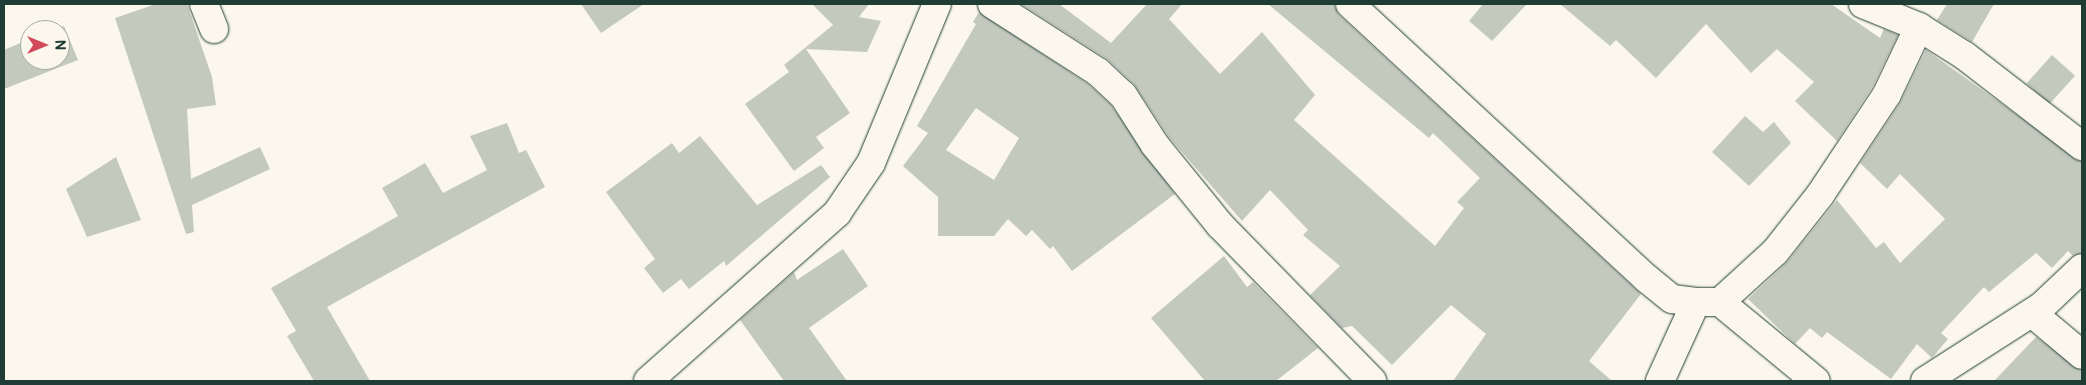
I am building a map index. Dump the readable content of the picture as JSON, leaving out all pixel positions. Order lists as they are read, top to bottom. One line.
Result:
{"north":"right"}
